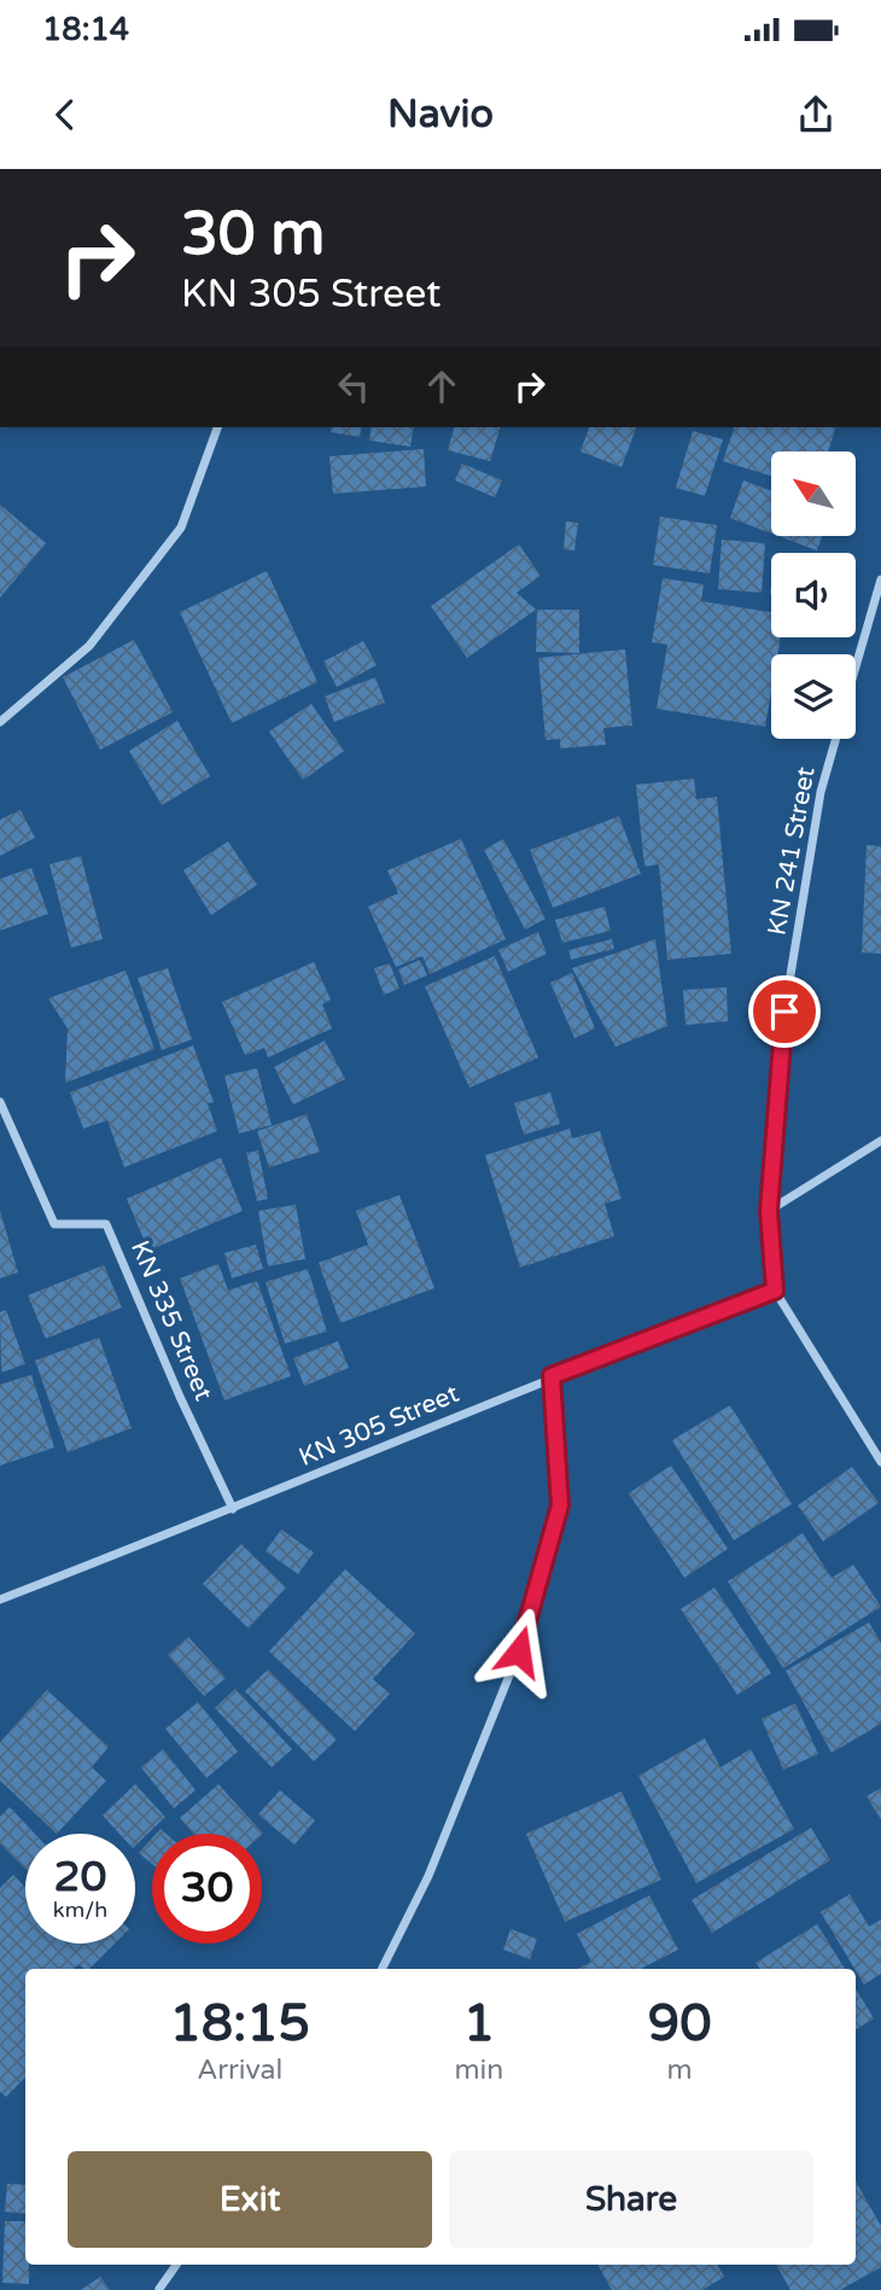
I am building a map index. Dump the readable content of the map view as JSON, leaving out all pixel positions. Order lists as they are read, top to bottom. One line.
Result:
{"streets":{"street":["KN 241 Street","KN 335 Street","KN 305 Street"]},"crossings":[["KN 241 Street","KN 305 Street"],["KN 335 Street","KN 305 Street"]],"north":"top left","page":{"status":"18:14","header":"Navio","turn":["30 m","KN 305 Street"],"speed":"20 km/h","limit":"30","eta":["18:15","Arrival","1","min","90","m"],"buttons":["Exit","Share"]}}
